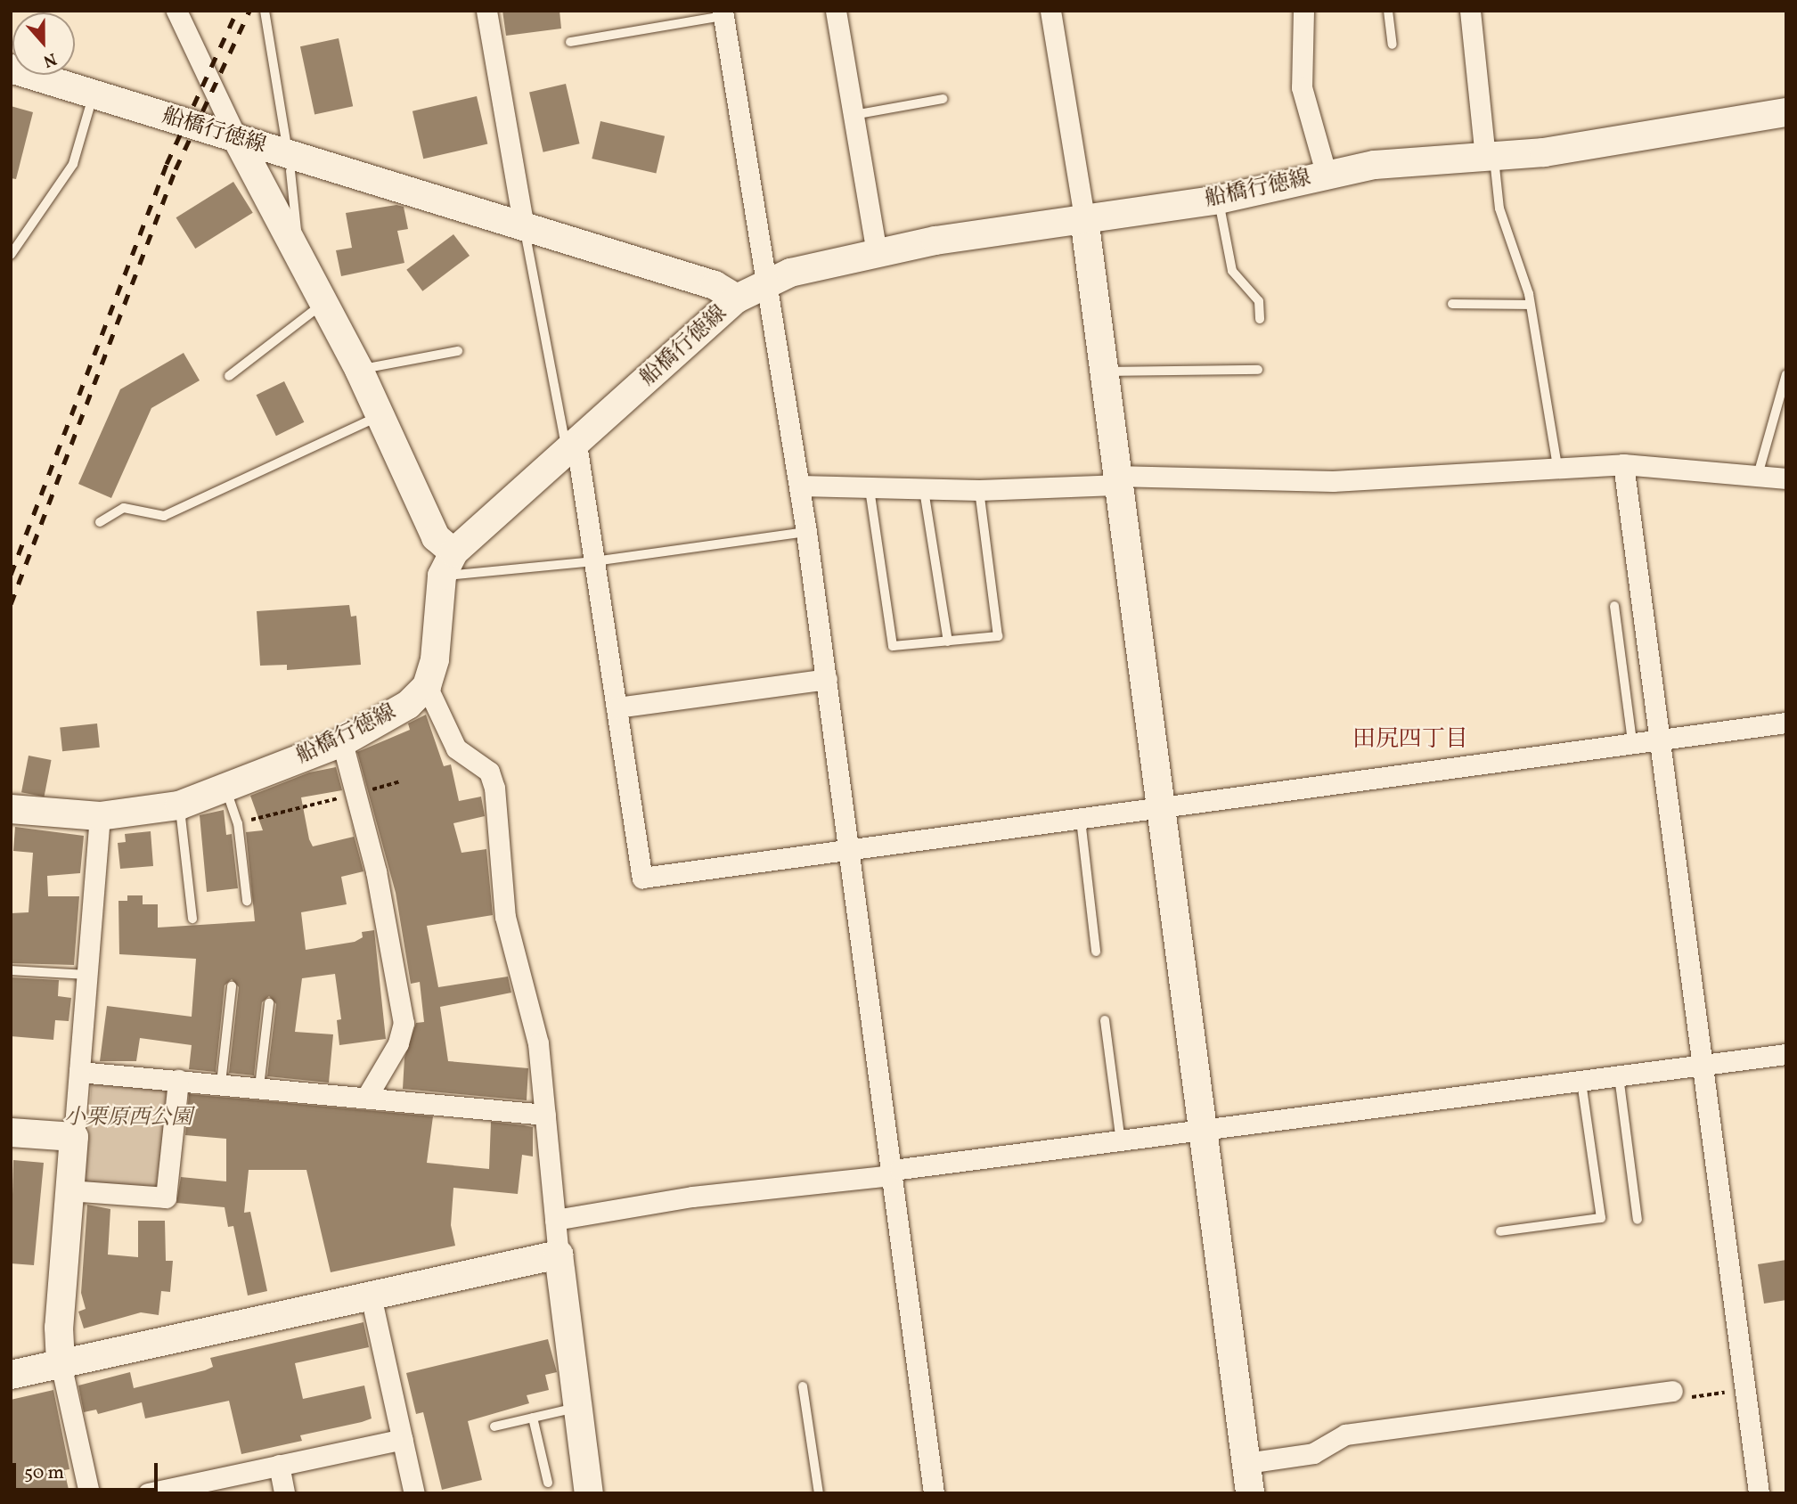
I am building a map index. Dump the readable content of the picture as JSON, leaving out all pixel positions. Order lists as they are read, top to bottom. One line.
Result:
{"streets":{"street":["船橋行徳線"]},"districts":["田尻四丁目"],"parks":["小栗原西公園"],"scale_bar":"50 m","north":"bottom"}
